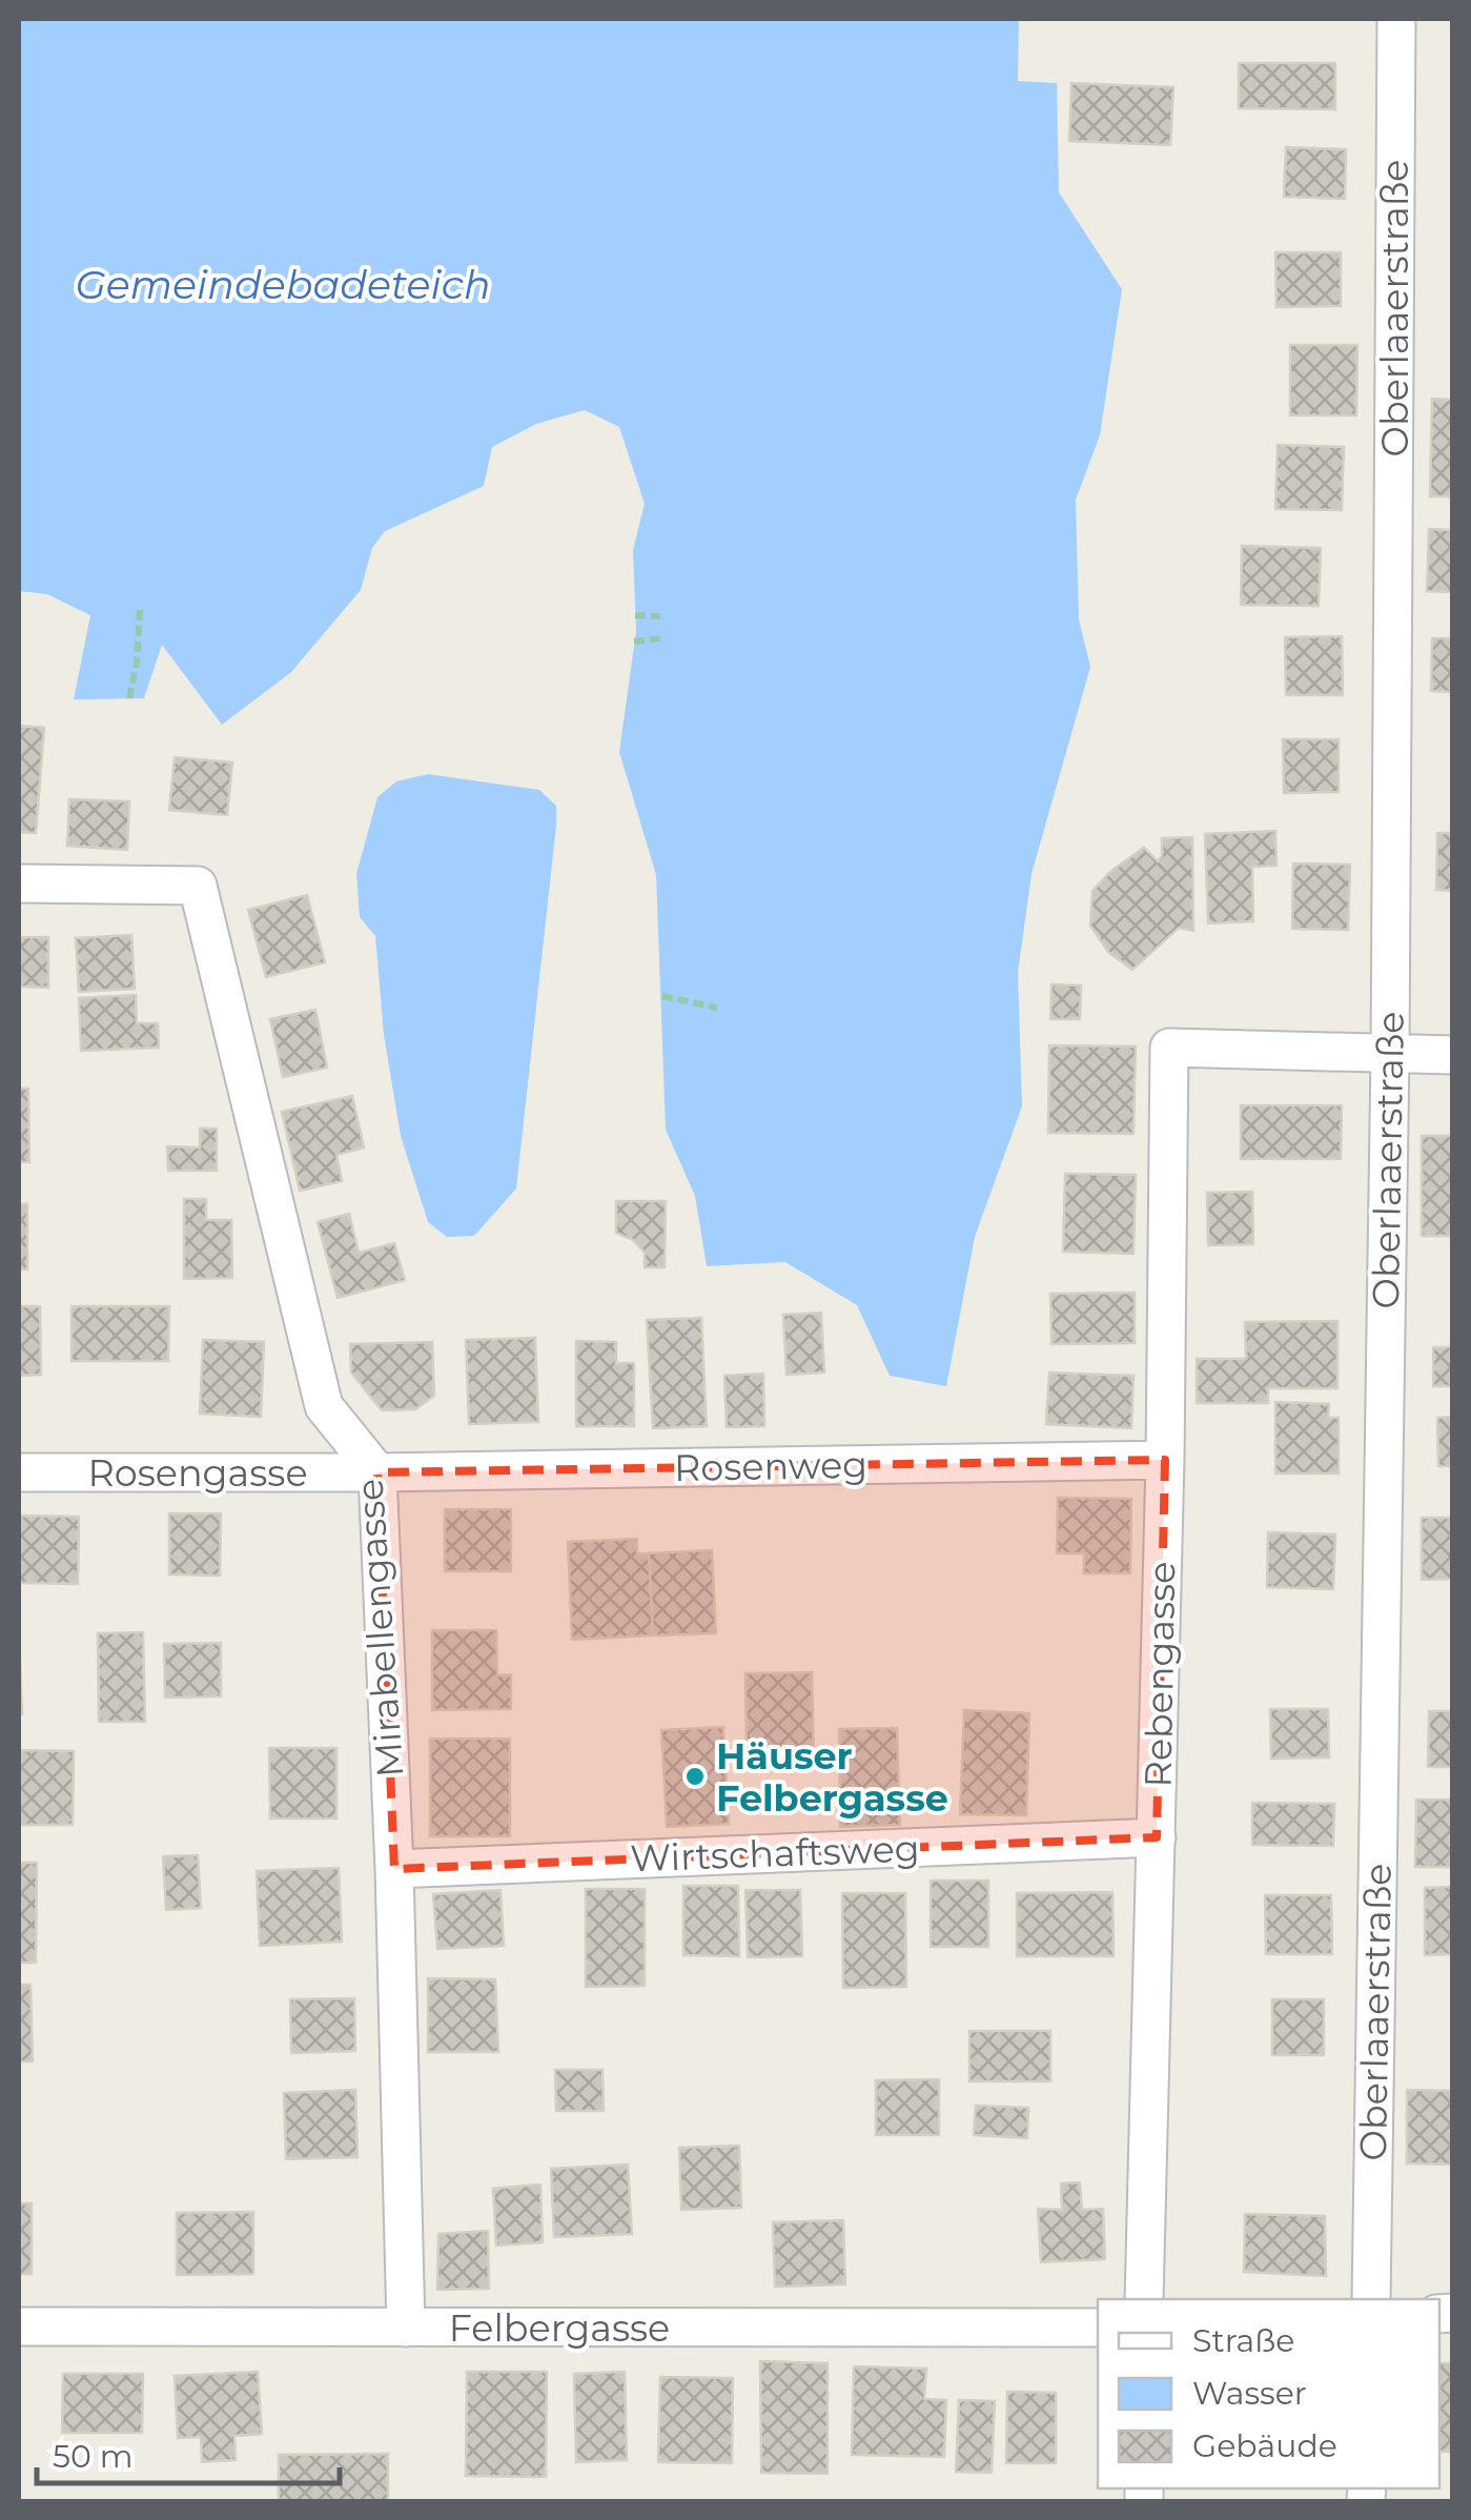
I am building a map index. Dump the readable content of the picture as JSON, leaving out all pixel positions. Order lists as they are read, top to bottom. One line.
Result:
{"streets":{"street":["Oberlaaerstraße","Rosenweg","Rosengasse","Mirabellengasse","Rebengasse","Wirtschaftsweg","Felbergasse"]},"crossings":[["Oberlaaerstraße","Rebengasse"],["Rosenweg","Rosengasse"],["Rosenweg","Mirabellengasse"],["Rosenweg","Rebengasse"],["Rosengasse","Mirabellengasse"],["Mirabellengasse","Wirtschaftsweg"],["Mirabellengasse","Felbergasse"],["Rebengasse","Wirtschaftsweg"]],"water":["Gemeindebadeteich"],"places":["Häuser Felbergasse"],"legend":["Straße","Wasser","Gebäude"],"scale_bar":"50 m"}
